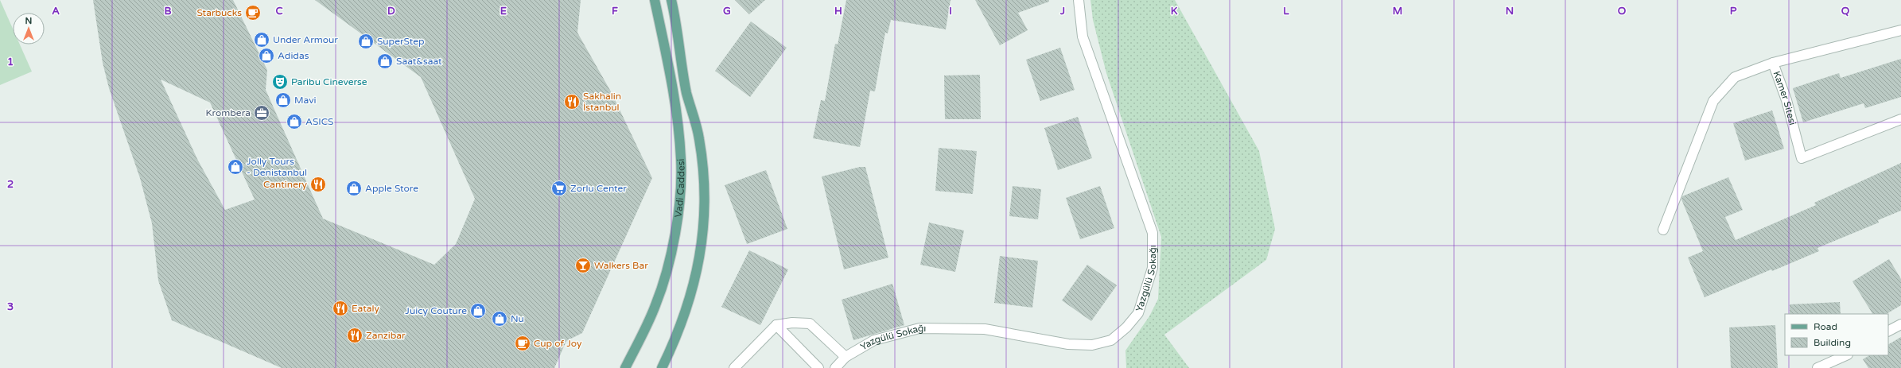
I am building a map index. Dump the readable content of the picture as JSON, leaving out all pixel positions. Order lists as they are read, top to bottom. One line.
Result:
{"streets":{"main road":["Vadi Caddesi"],"street":["Kamer Sitesi","Yazgülü Sokağı"]},"places":{"cafe":["Starbucks","Cup of Joy"],"shop":["Under Armour","SuperStep","Adidas","Saat&saat","Mavi","ASICS","Jolly Tours - Denistanbul","Apple Store","Juicy Couture","Nu"],"theatre":["Paribu Cineverse"],"restaurant":["Sakhalin İstanbul","Cantinery","Eataly","Zanzibar"],"office":["Krombera"],"supermarket":["Zorlu Center"],"bar":["Walkers Bar"]},"legend":["Road","Building"],"north":"top","grid":{"columns":["A","B","C","D","E","F","G","H","I","J","K","L","M","N","O","P","Q"],"rows":["1","2","3"]}}
